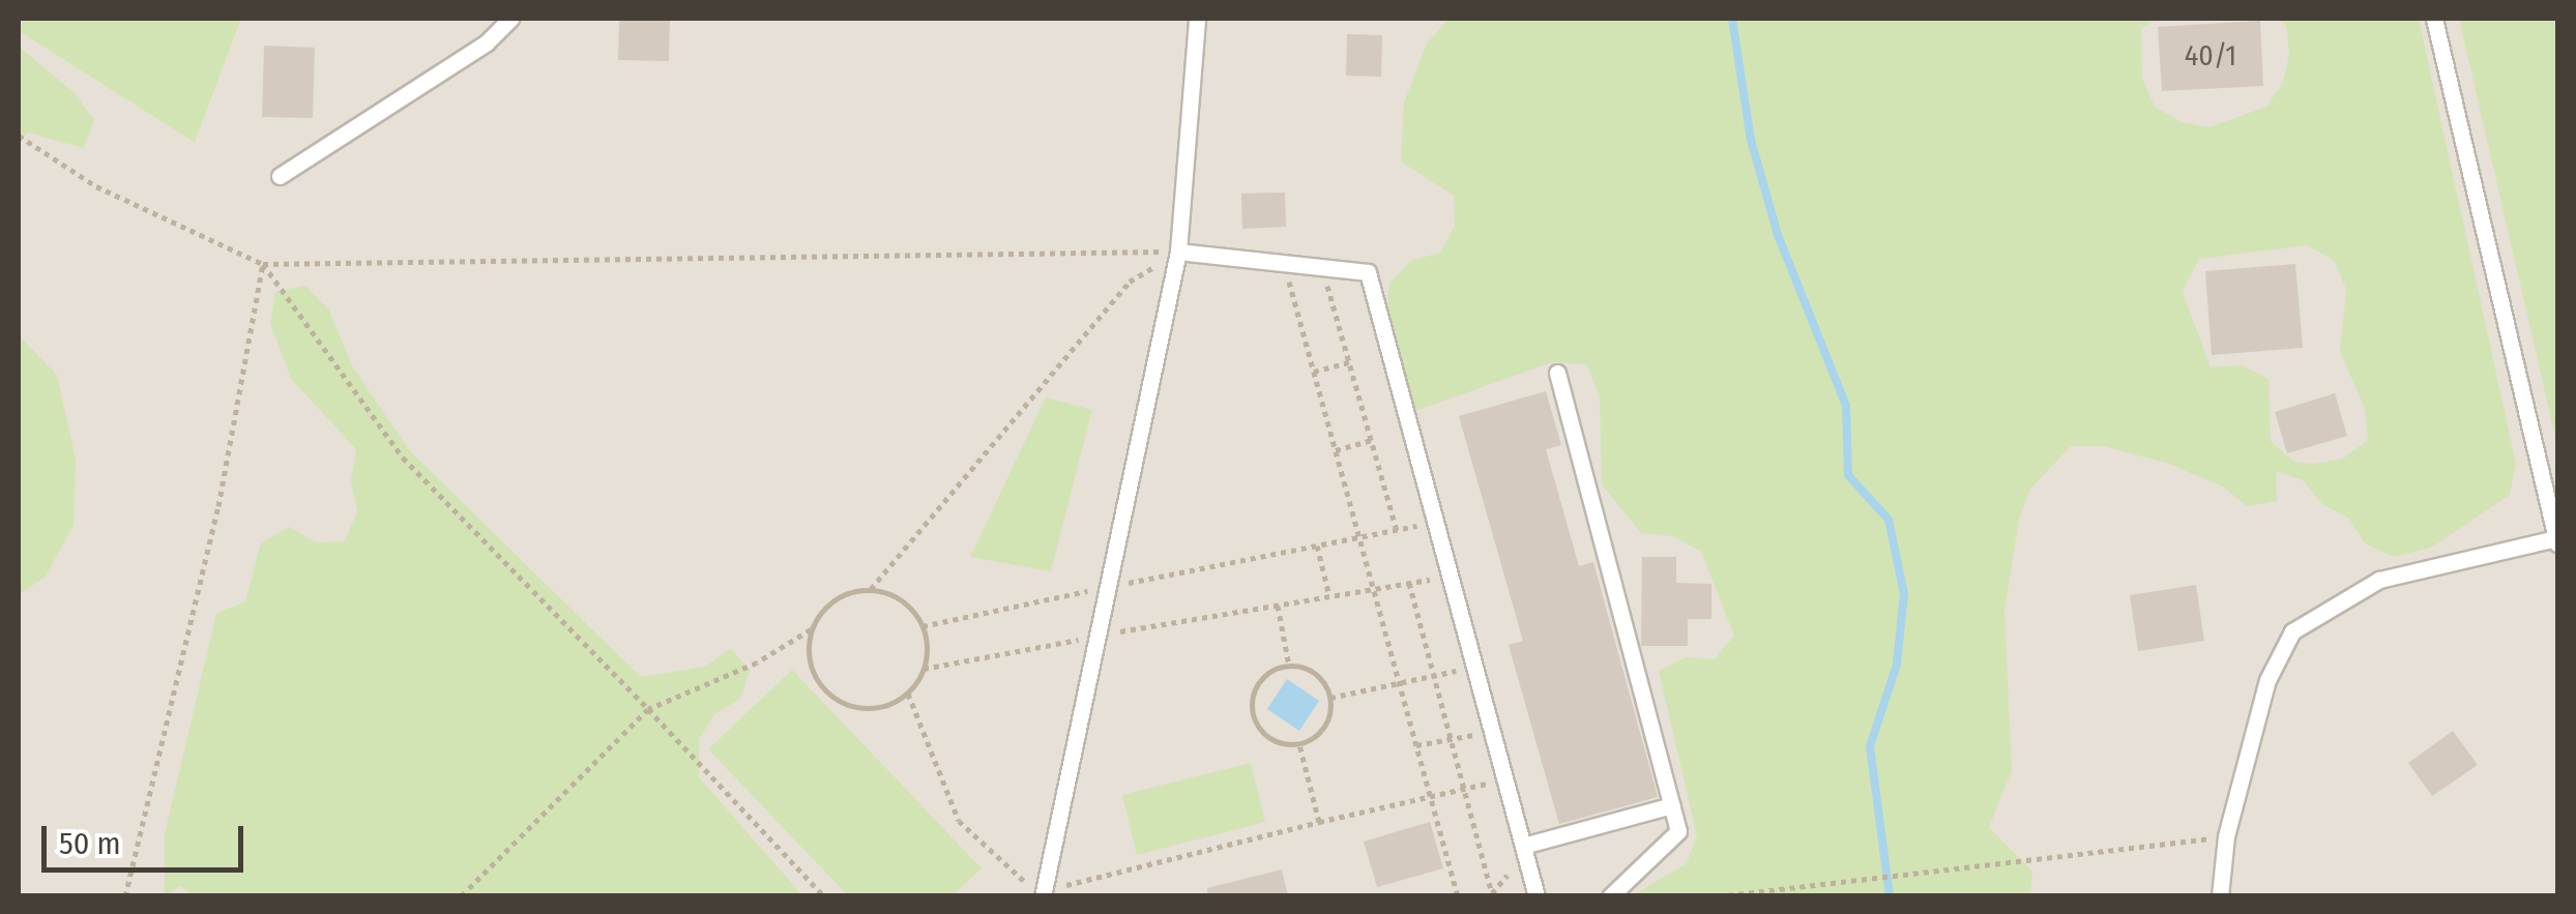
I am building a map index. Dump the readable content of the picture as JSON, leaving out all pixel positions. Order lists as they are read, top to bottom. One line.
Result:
{"house_numbers":["40/1"],"scale_bar":"50 m"}
